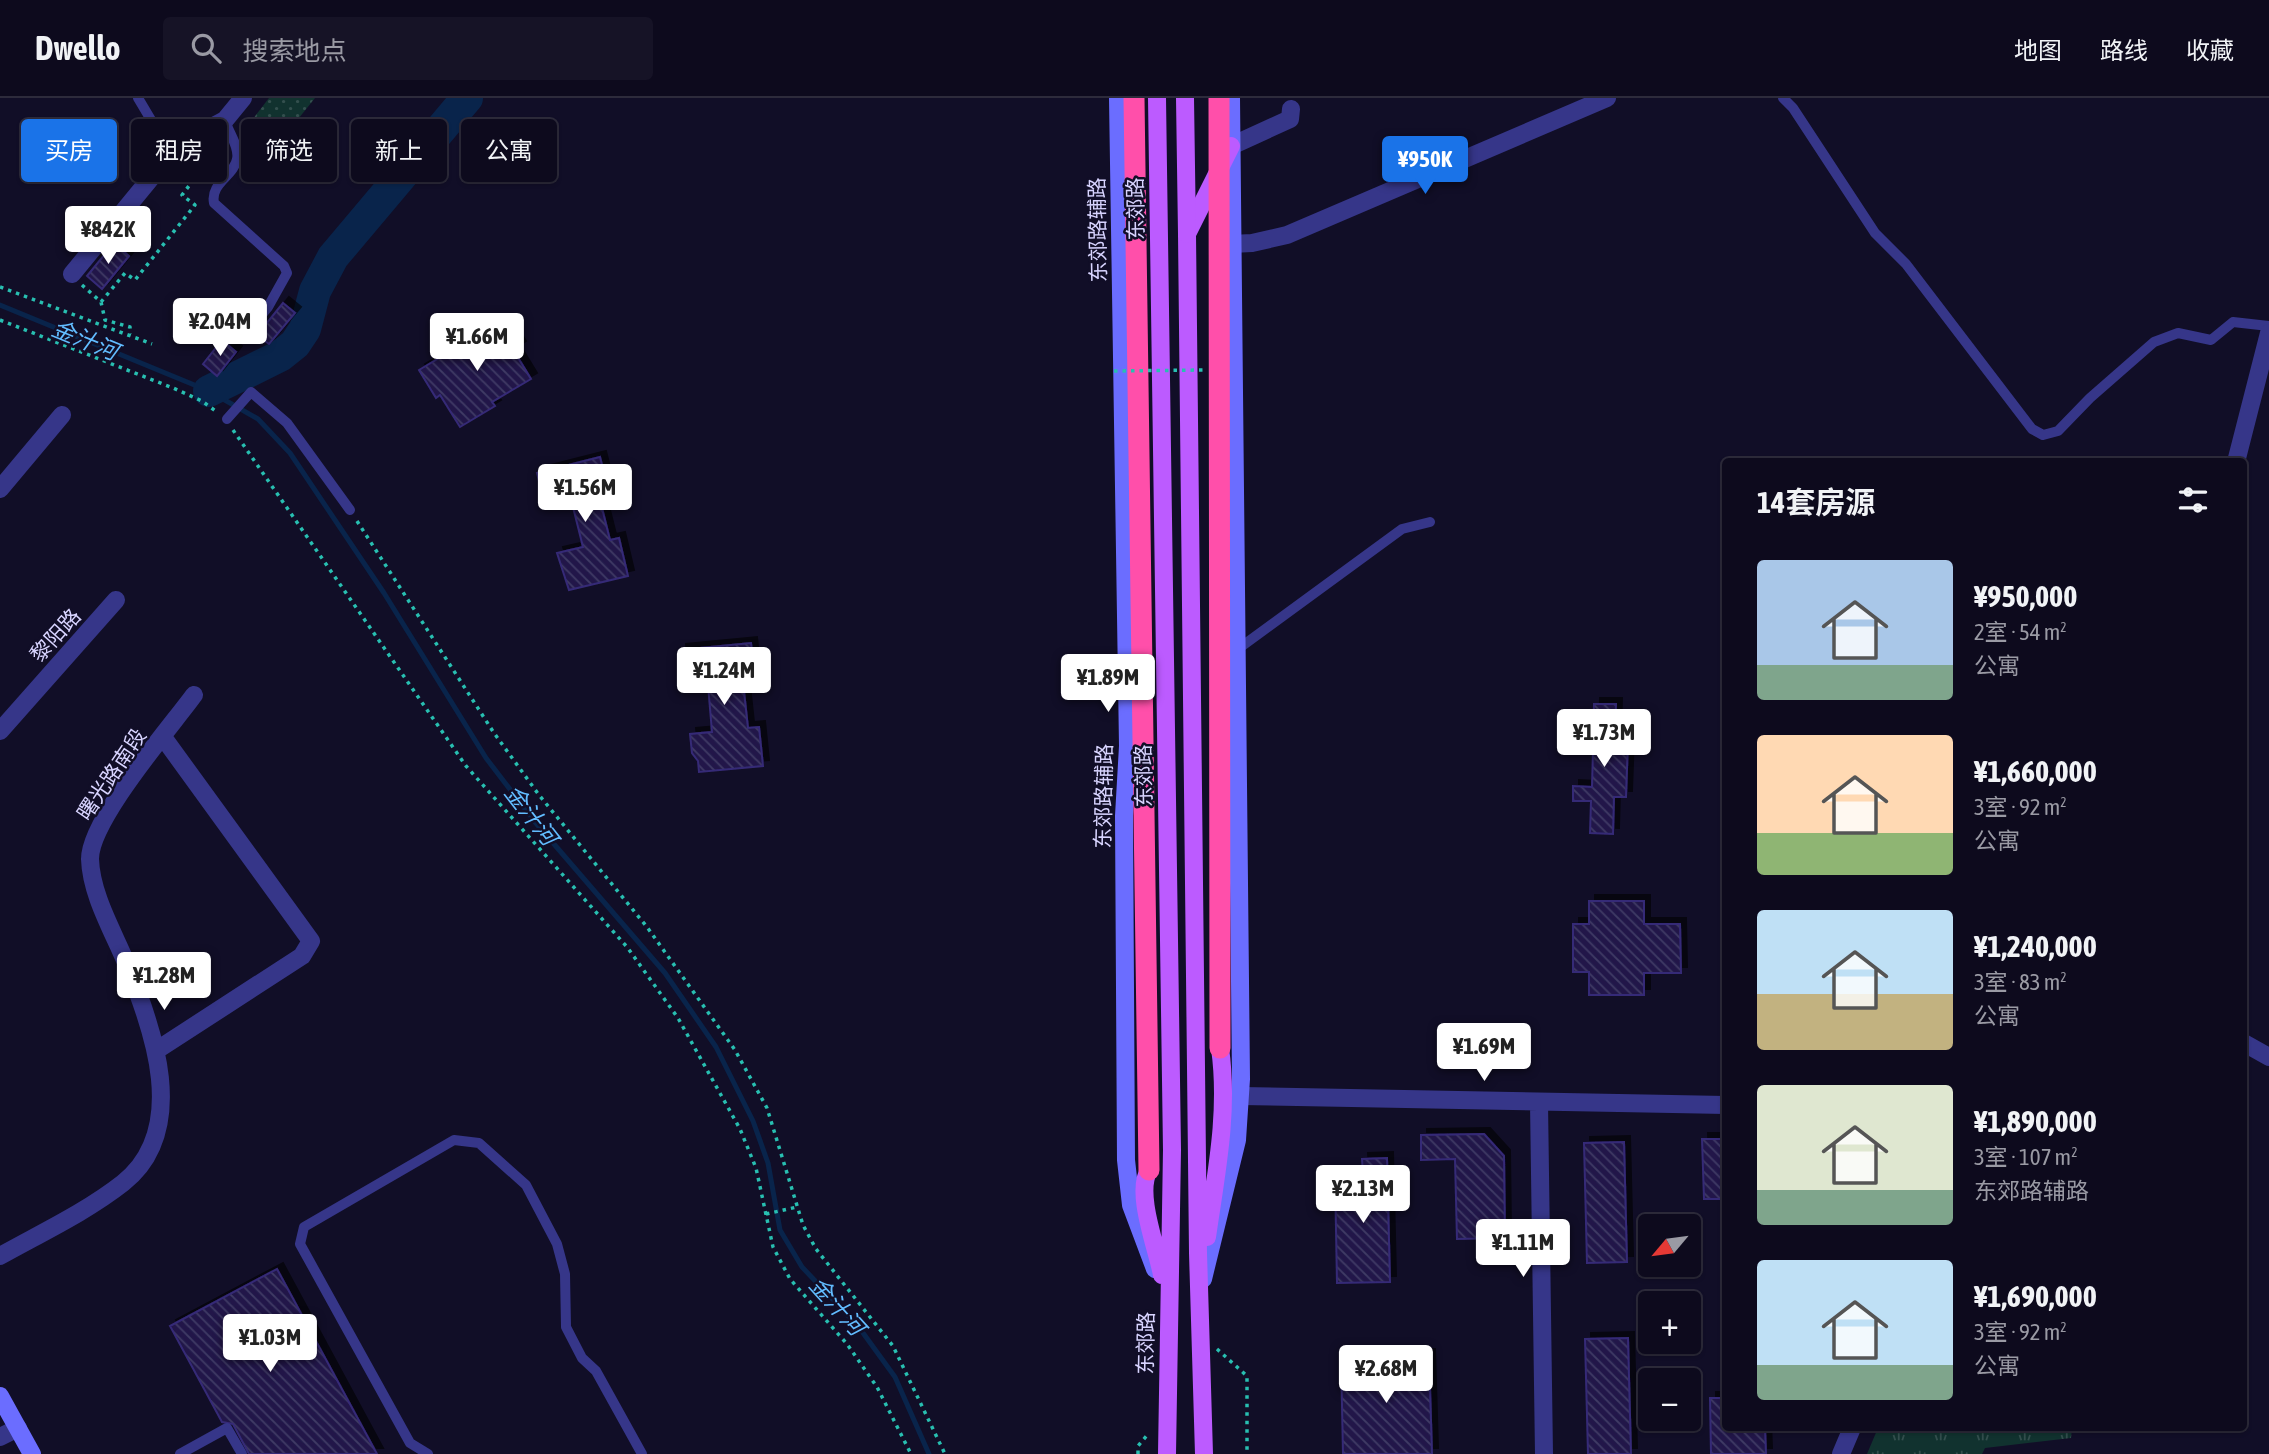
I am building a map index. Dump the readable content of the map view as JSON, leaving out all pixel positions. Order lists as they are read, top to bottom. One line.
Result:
{"streets":{"main road":["东郊路","东郊路辅路"],"street":["黎阳路","曙光路南段"]},"crossings":[["东郊路","东郊路辅路"]],"water":["金汁河"],"north":"bottom left","page":{"header":"Dwello","search":"搜索地点","nav":["地图","路线","收藏"],"chip":["买房","租房","筛选","新上","公寓"],"price":["¥950K","¥842K","¥2.04M","¥1.66M","¥1.56M","¥1.24M","¥1.89M","¥1.73M","¥1.28M","¥1.69M","¥2.13M","¥1.11M","¥1.03M","¥2.68M"],"heading":"14套房源","list":[{"name":"¥950,000","note":"2室 · 54 m² · 公寓"},{"name":"¥1,660,000","note":"3室 · 92 m² · 公寓"},{"name":"¥1,240,000","note":"3室 · 83 m² · 公寓"},{"name":"¥1,890,000","note":"3室 · 107 m² · 东郊路辅路"},{"name":"¥1,690,000","note":"3室 · 92 m² · 公寓"}],"map_buttons":["+","−"]}}
